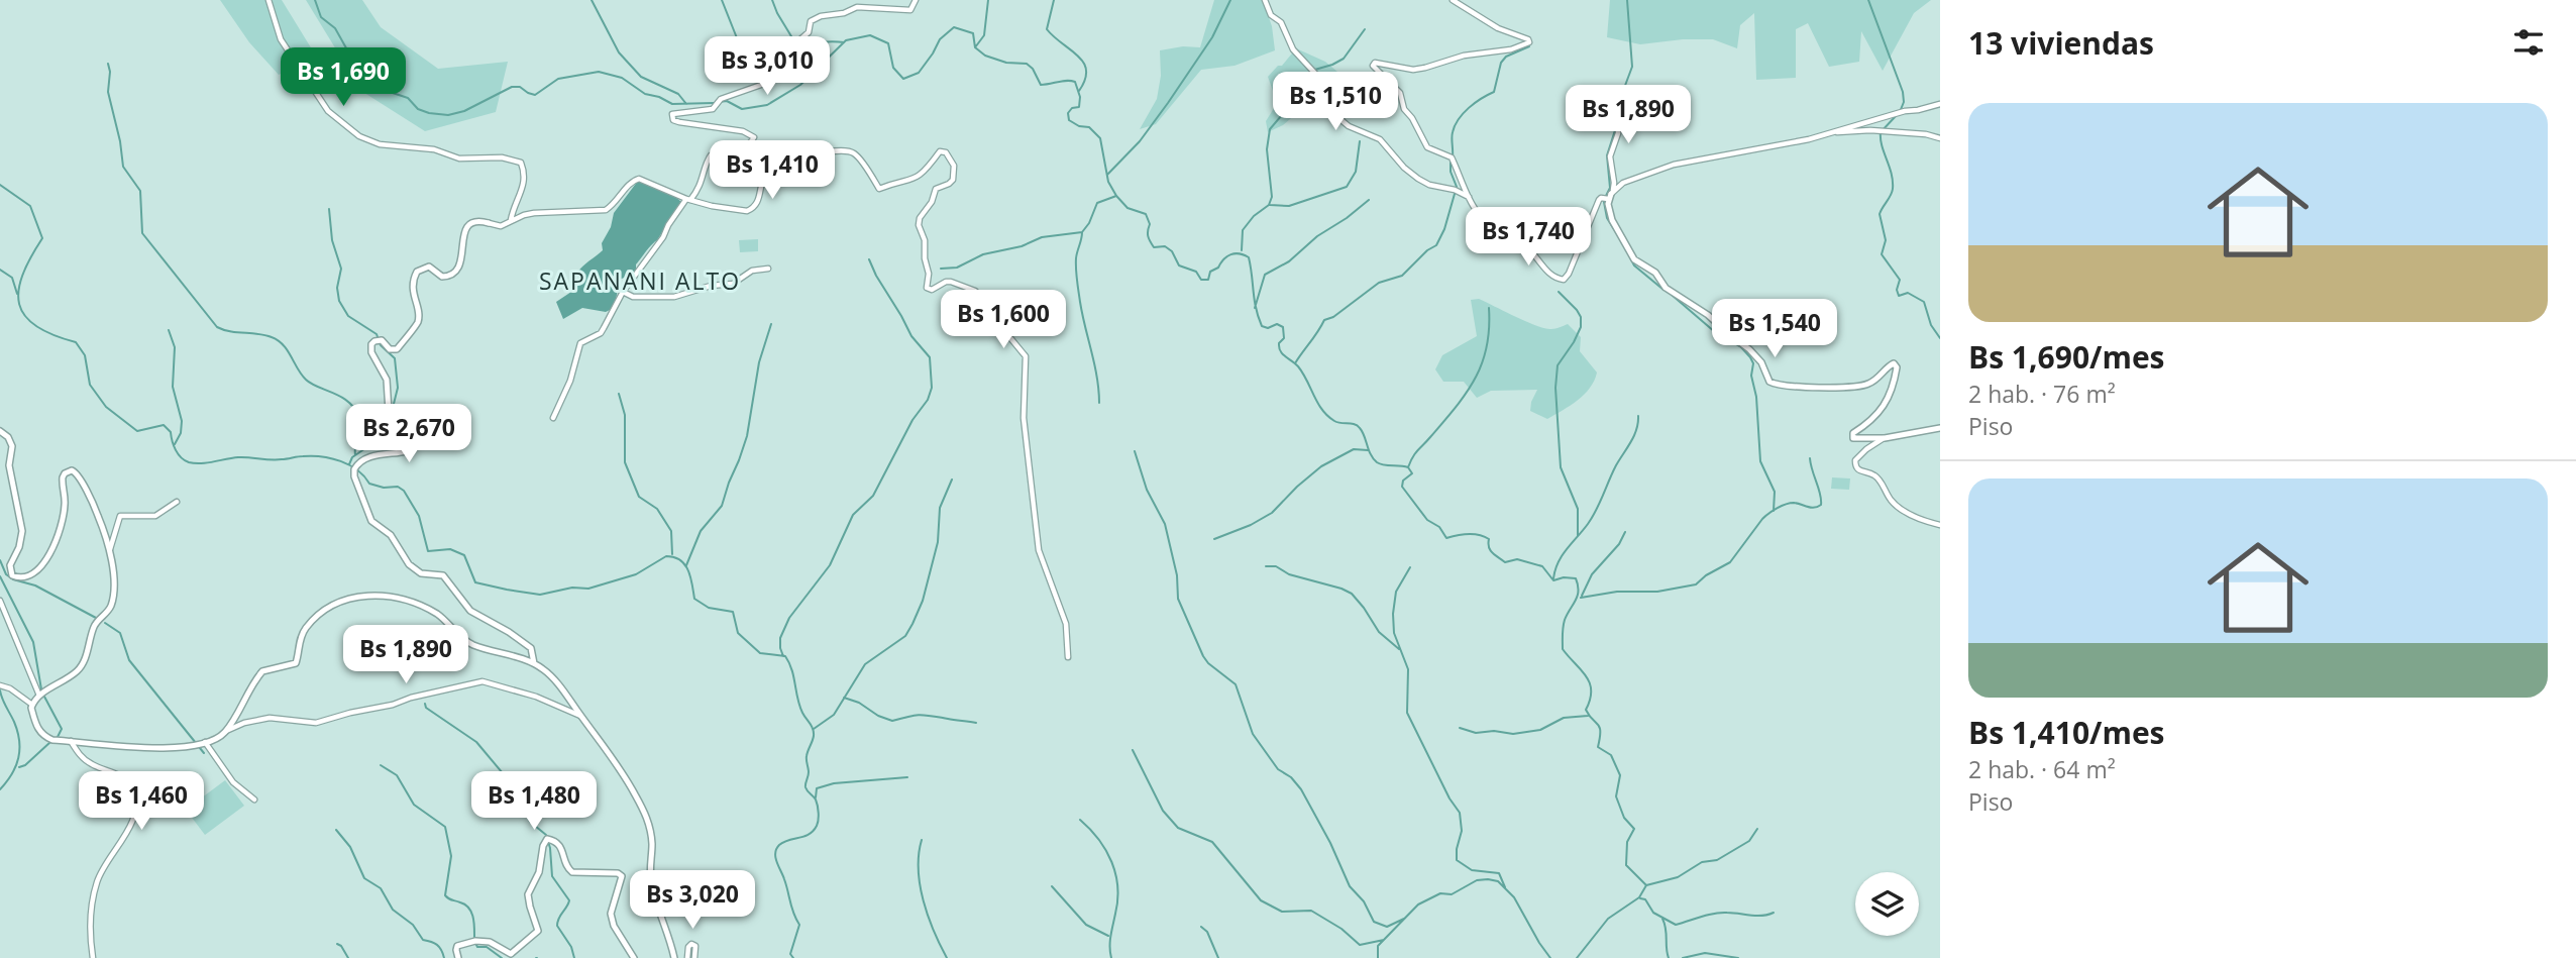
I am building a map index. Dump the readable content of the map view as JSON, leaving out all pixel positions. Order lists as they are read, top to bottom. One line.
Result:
{"districts":["SAPANANI ALTO"],"page":{"heading":"13 viviendas","price":["Bs 3,010","Bs 1,690","Bs 1,510","Bs 1,890","Bs 1,410","Bs 1,740","Bs 1,600","Bs 1,540","Bs 2,670","Bs 1,890","Bs 1,460","Bs 1,480","Bs 3,020"],"list":[{"name":"Bs 1,690/mes","note":"2 hab. · 76 m² · Piso"},{"name":"Bs 1,410/mes","note":"2 hab. · 64 m² · Piso"}]}}
